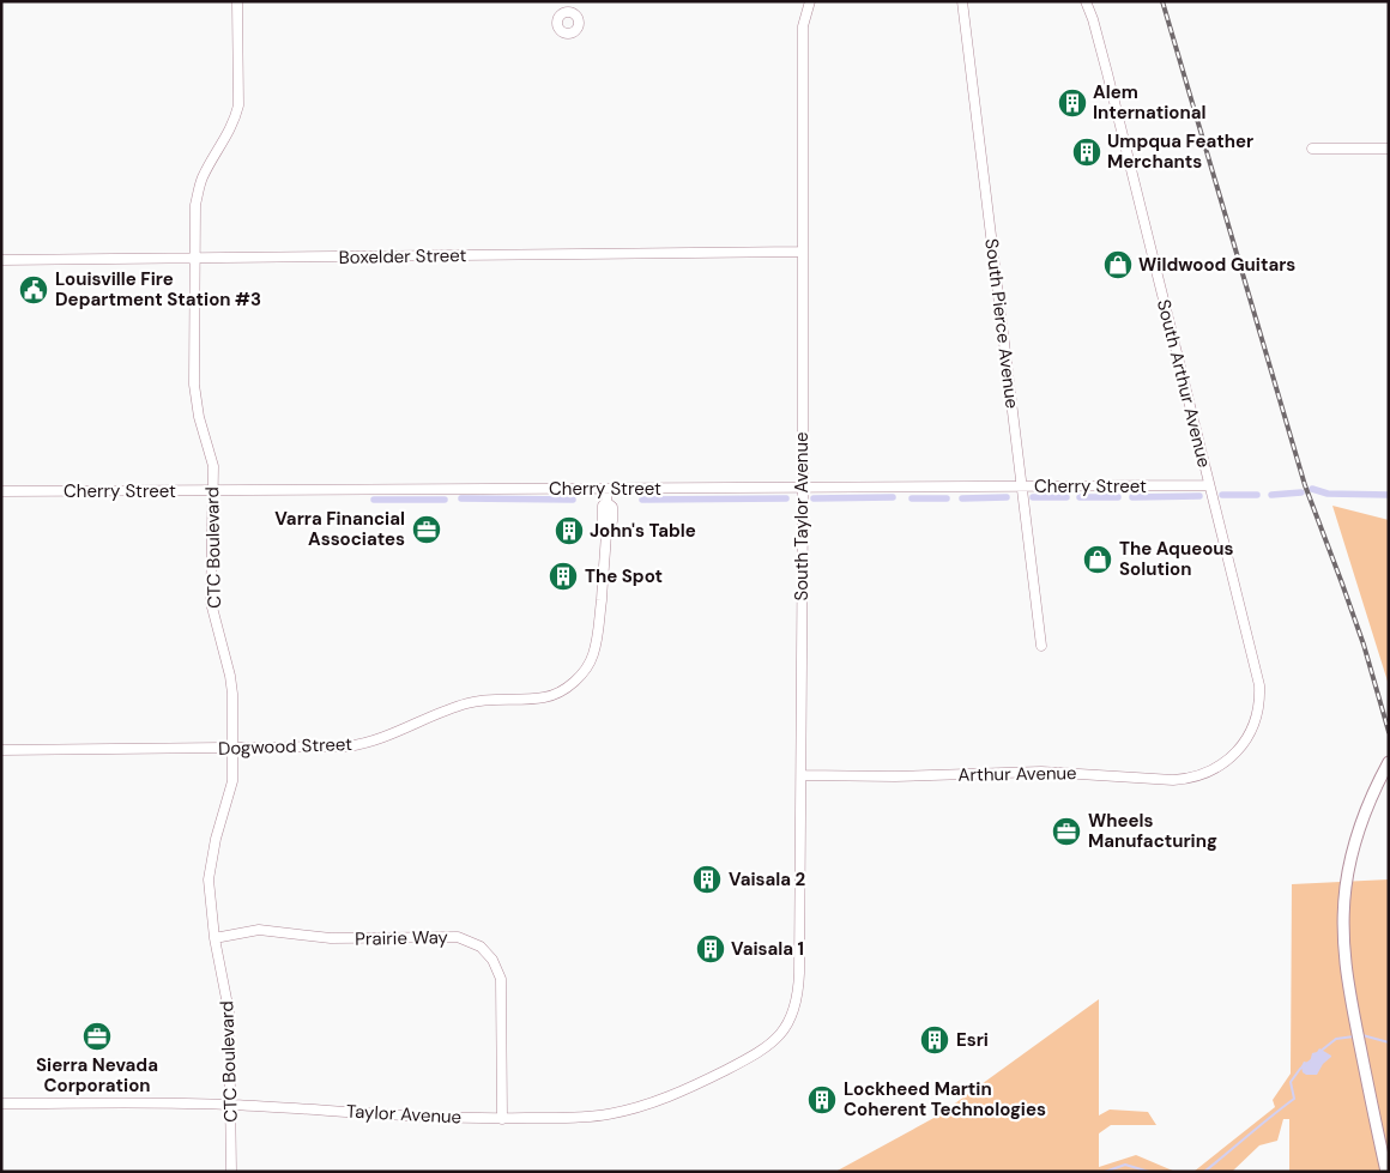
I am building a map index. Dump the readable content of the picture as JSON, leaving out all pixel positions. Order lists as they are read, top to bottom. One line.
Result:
{"streets":{"street":["Boxelder Street","South Pierce Avenue","South Arthur Avenue","Cherry Street","South Taylor Avenue","CTC Boulevard","Dogwood Street","Arthur Avenue","Prairie Way","Taylor Avenue"]},"crossings":[["Boxelder Street","South Taylor Avenue"],["Boxelder Street","CTC Boulevard"],["South Pierce Avenue","Cherry Street"],["South Arthur Avenue","Cherry Street"],["South Arthur Avenue","Arthur Avenue"],["Cherry Street","South Taylor Avenue"],["Cherry Street","CTC Boulevard"],["Cherry Street","Dogwood Street"],["South Taylor Avenue","Arthur Avenue"],["South Taylor Avenue","Taylor Avenue"],["CTC Boulevard","Dogwood Street"],["CTC Boulevard","Prairie Way"],["CTC Boulevard","Taylor Avenue"],["Prairie Way","Taylor Avenue"]],"places":{"building":["Alem International","Umpqua Feather Merchants","John's Table","The Spot","Vaisala 2","Vaisala 1","Esri","Lockheed Martin Coherent Technologies"],"shop":["Wildwood Guitars","The Aqueous Solution"],"public building":["Louisville Fire Department Station #3"],"office":["Varra Financial Associates","Wheels Manufacturing","Sierra Nevada Corporation"]}}
